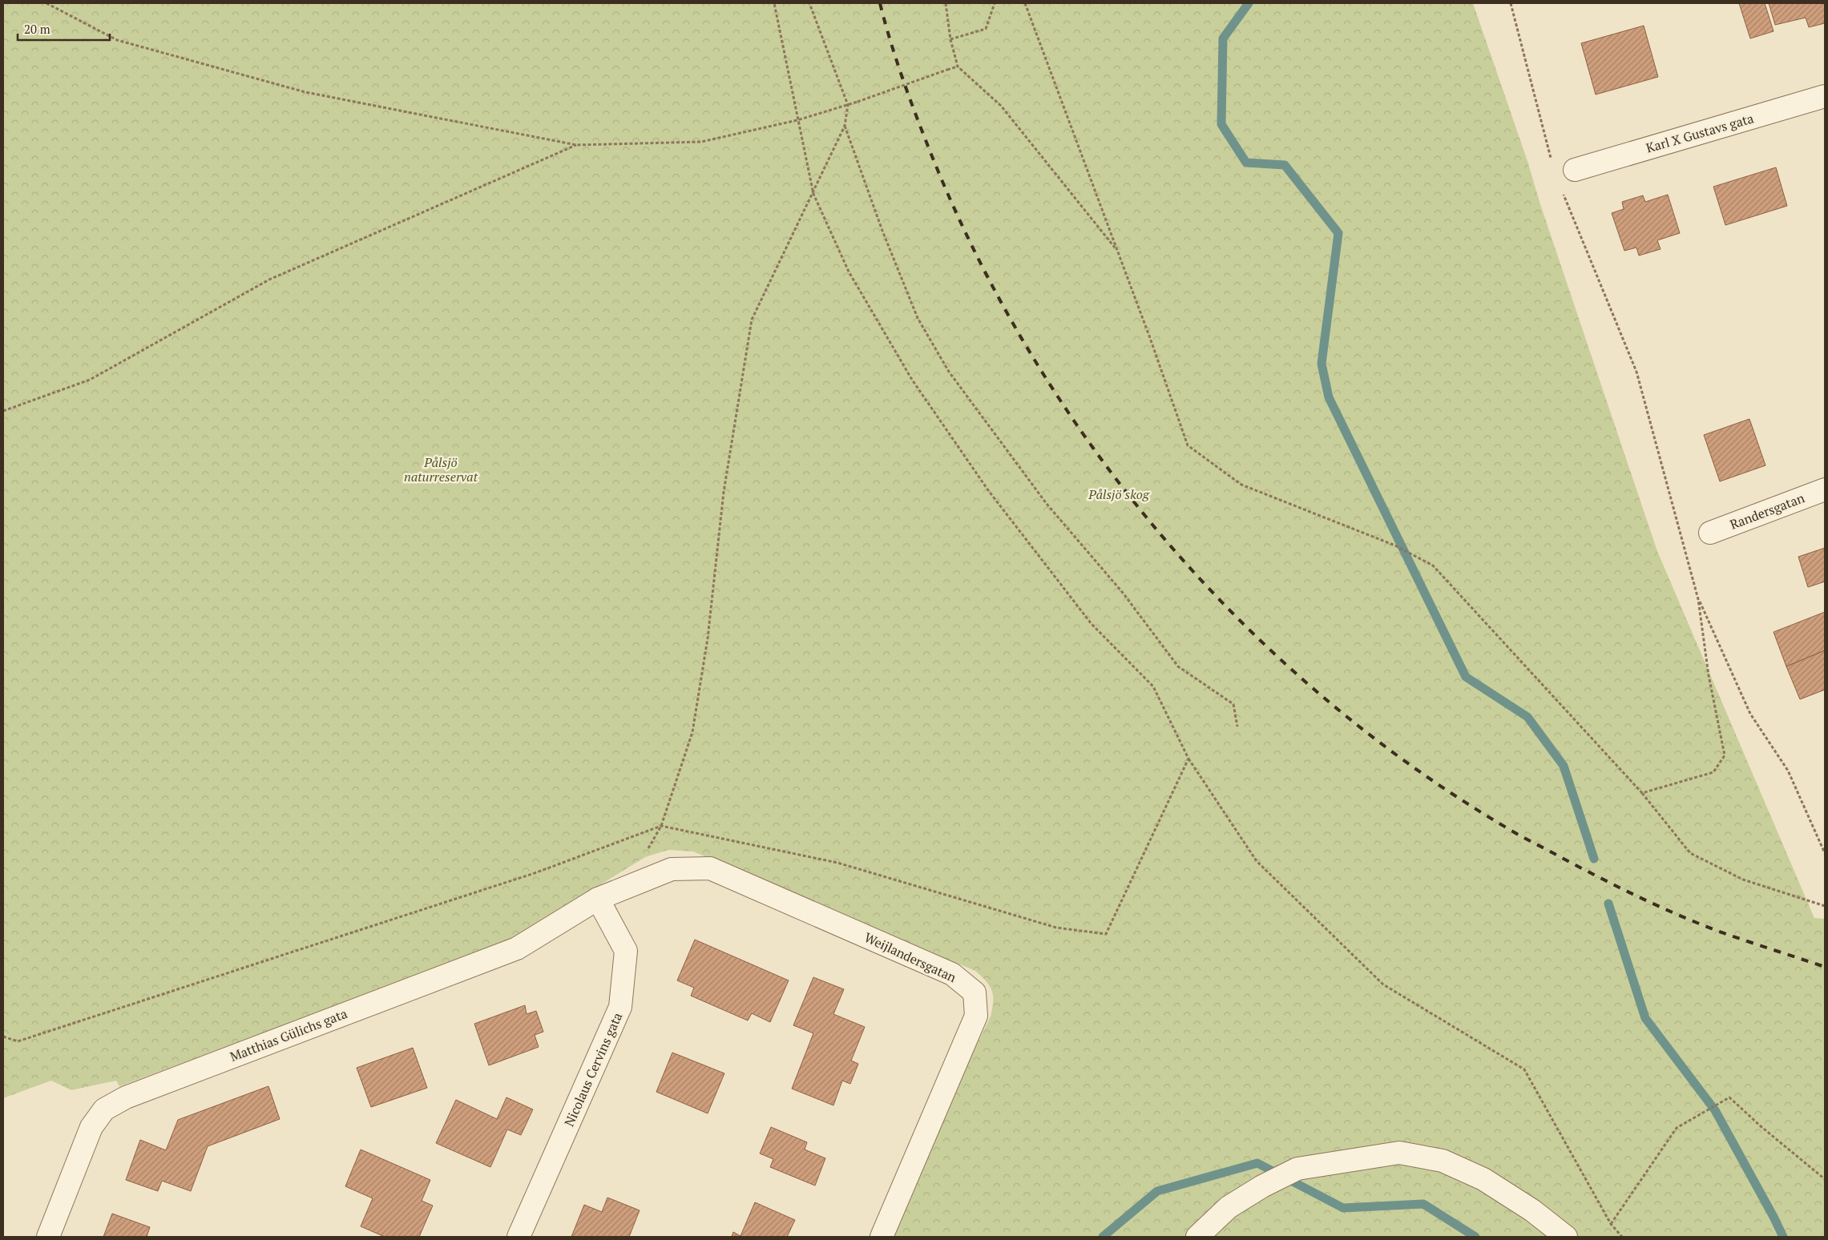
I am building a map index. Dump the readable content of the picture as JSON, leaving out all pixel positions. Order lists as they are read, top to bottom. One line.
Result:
{"streets":{"street":["Karl X Gustavs gata","Randersgatan","Weijlandersgatan","Matthias Gülichs gata","Nicolaus Cervins gata"]},"crossings":[["Weijlandersgatan","Matthias Gülichs gata"],["Weijlandersgatan","Nicolaus Cervins gata"],["Matthias Gülichs gata","Nicolaus Cervins gata"]],"parks":["Pålsjö naturreservat","Pålsjö skog"],"scale_bar":"20 m"}
